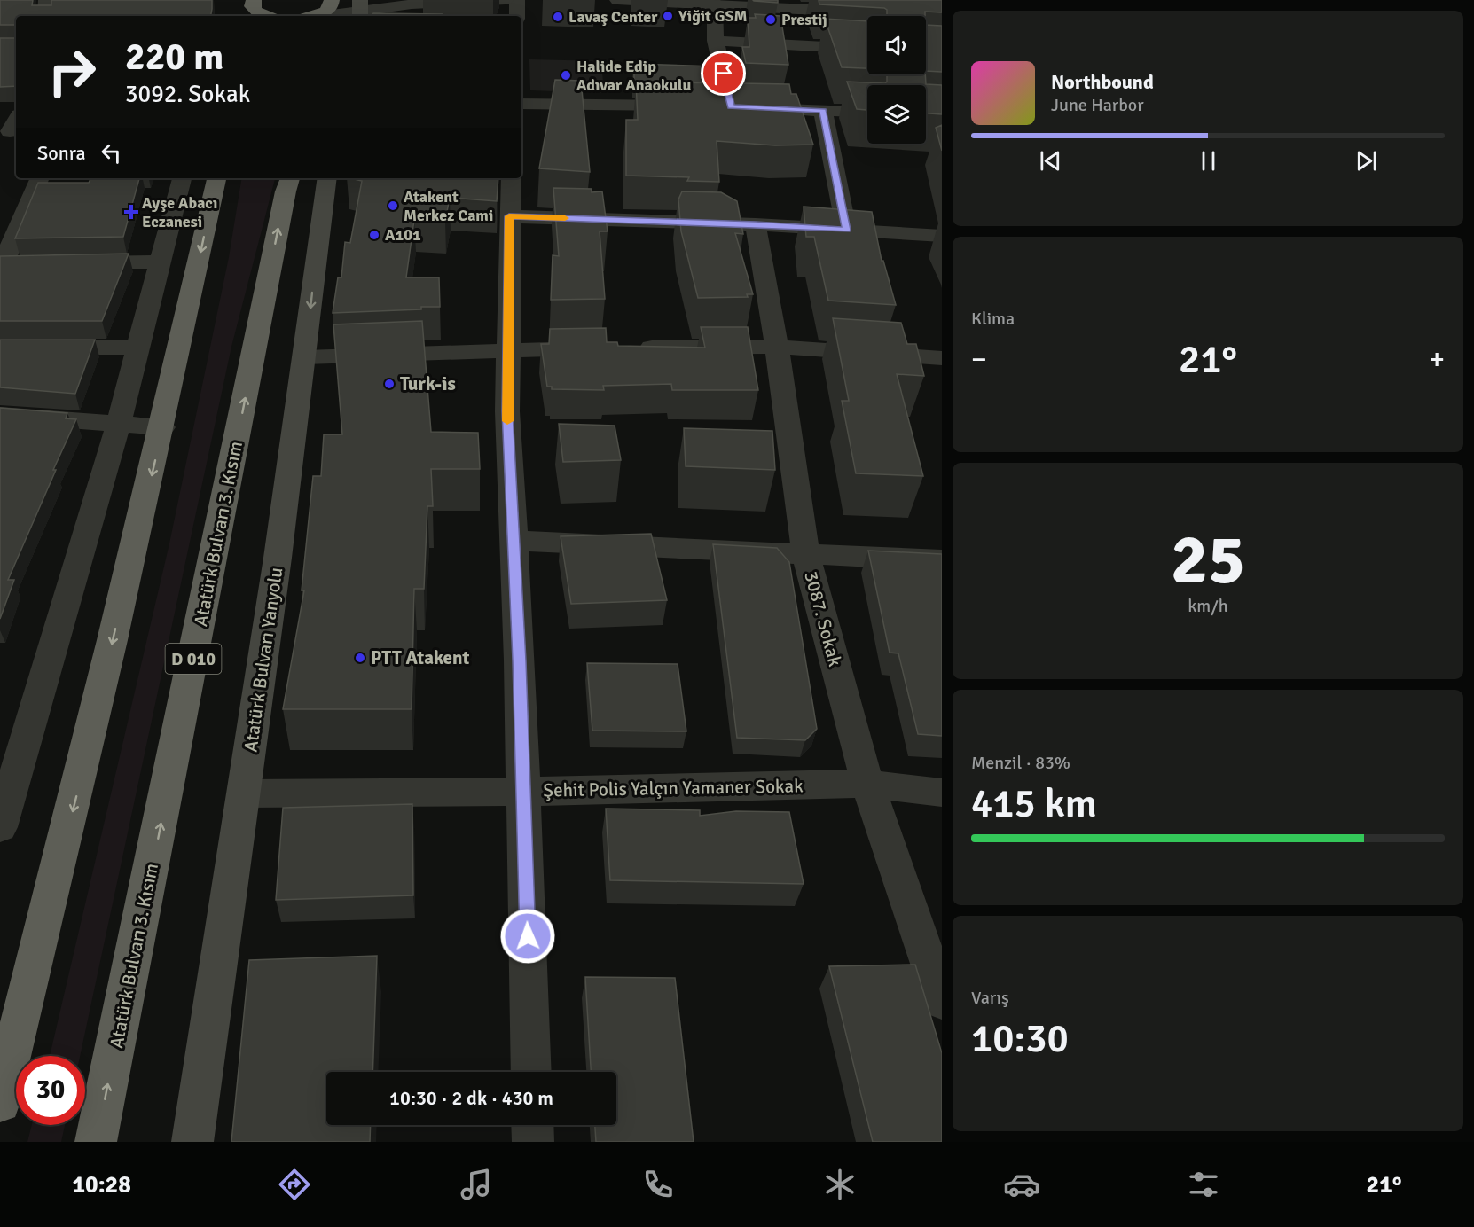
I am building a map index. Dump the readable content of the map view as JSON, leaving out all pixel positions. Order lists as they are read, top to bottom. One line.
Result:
{"streets":{"highway":["Atatürk Bulvarı 3. Kısım","D 010"],"main road":["Atatürk Bulvarı Yanyolu"],"street":["3087. Sokak","Şehit Polis Yalçın Yamaner Sokak"]},"crossings":[["3087. Sokak","Şehit Polis Yalçın Yamaner Sokak"],["Atatürk Bulvarı Yanyolu","Şehit Polis Yalçın Yamaner Sokak"]],"places":{"other":["Yiğit GSM","Lavaş Center","Prestij","Halide Edip Adıvar Anaokulu","Atakent Merkez Cami","A101","Turk-is","PTT Atakent"],"health":["Ayşe Abacı Eczanesi"]},"page":{"turn":["220 m","3092. Sokak"],"song":["Northbound","June Harbor"],"then":"Sonra","tile":["Klima",["25","km/h"],["Menzil · 83%","415 km"],["Varış","10:30"]],"heat":["−","21°","+"],"limit":"30","trip":"10:30 · 2 dk · 430 m","tabs":["10:28","21°"]}}
